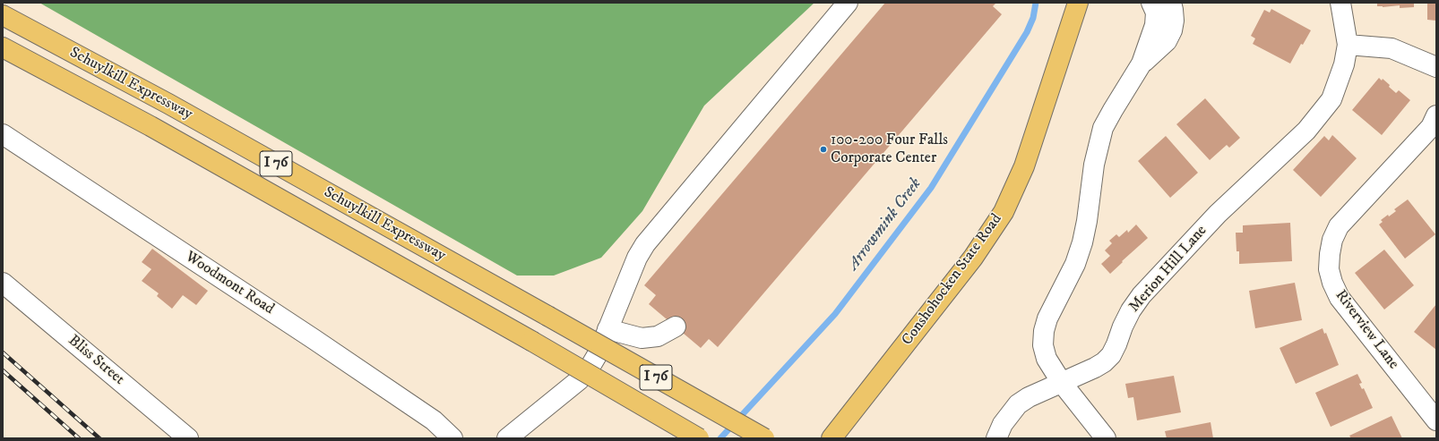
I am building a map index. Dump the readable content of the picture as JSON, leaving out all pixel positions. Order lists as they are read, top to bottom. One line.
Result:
{"streets":{"main road":["Schuylkill Expressway","I 76","Conshohocken State Road"],"street":["Merion Hill Lane","Woodmont Road","Riverview Lane","Bliss Street"]},"water":["Arrowmink Creek"],"places":["100-200 Four Falls Corporate Center"]}
